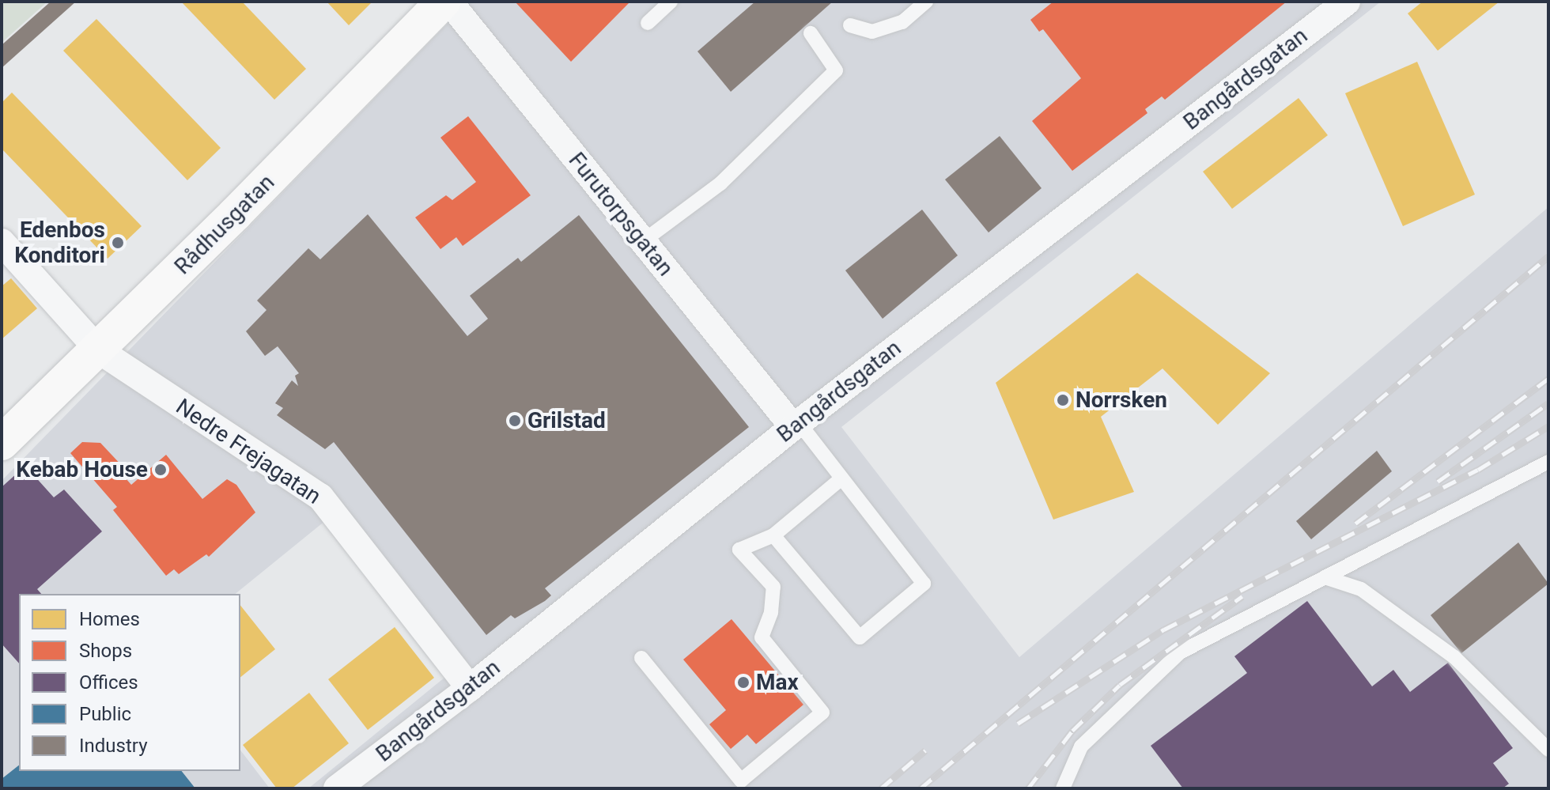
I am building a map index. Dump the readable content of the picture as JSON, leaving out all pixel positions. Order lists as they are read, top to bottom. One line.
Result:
{"streets":{"main road":["Rådhusgatan"],"street":["Bangårdsgatan","Furutorpsgatan","Nedre Frejagatan"]},"crossings":[["Bangårdsgatan","Furutorpsgatan"],["Bangårdsgatan","Nedre Frejagatan"],["Rådhusgatan","Nedre Frejagatan"]],"places":["Edenbos Konditori","Norrsken","Grilstad","Kebab House","Max"],"legend":["Homes","Shops","Offices","Public","Industry"]}
